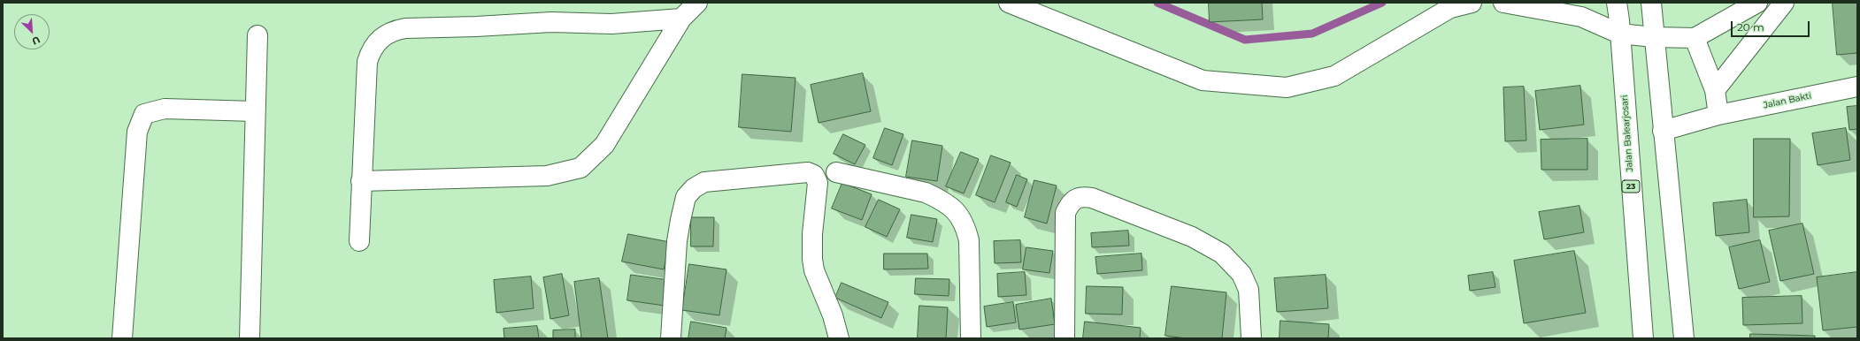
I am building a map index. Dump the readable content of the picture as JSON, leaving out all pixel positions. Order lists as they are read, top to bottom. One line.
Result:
{"streets":{"main road":["Jalan Bakti","Jalan Balearjosari","23"]},"crossings":[["Jalan Balearjosari","23"]],"scale_bar":"20 m","north":"bottom right"}
